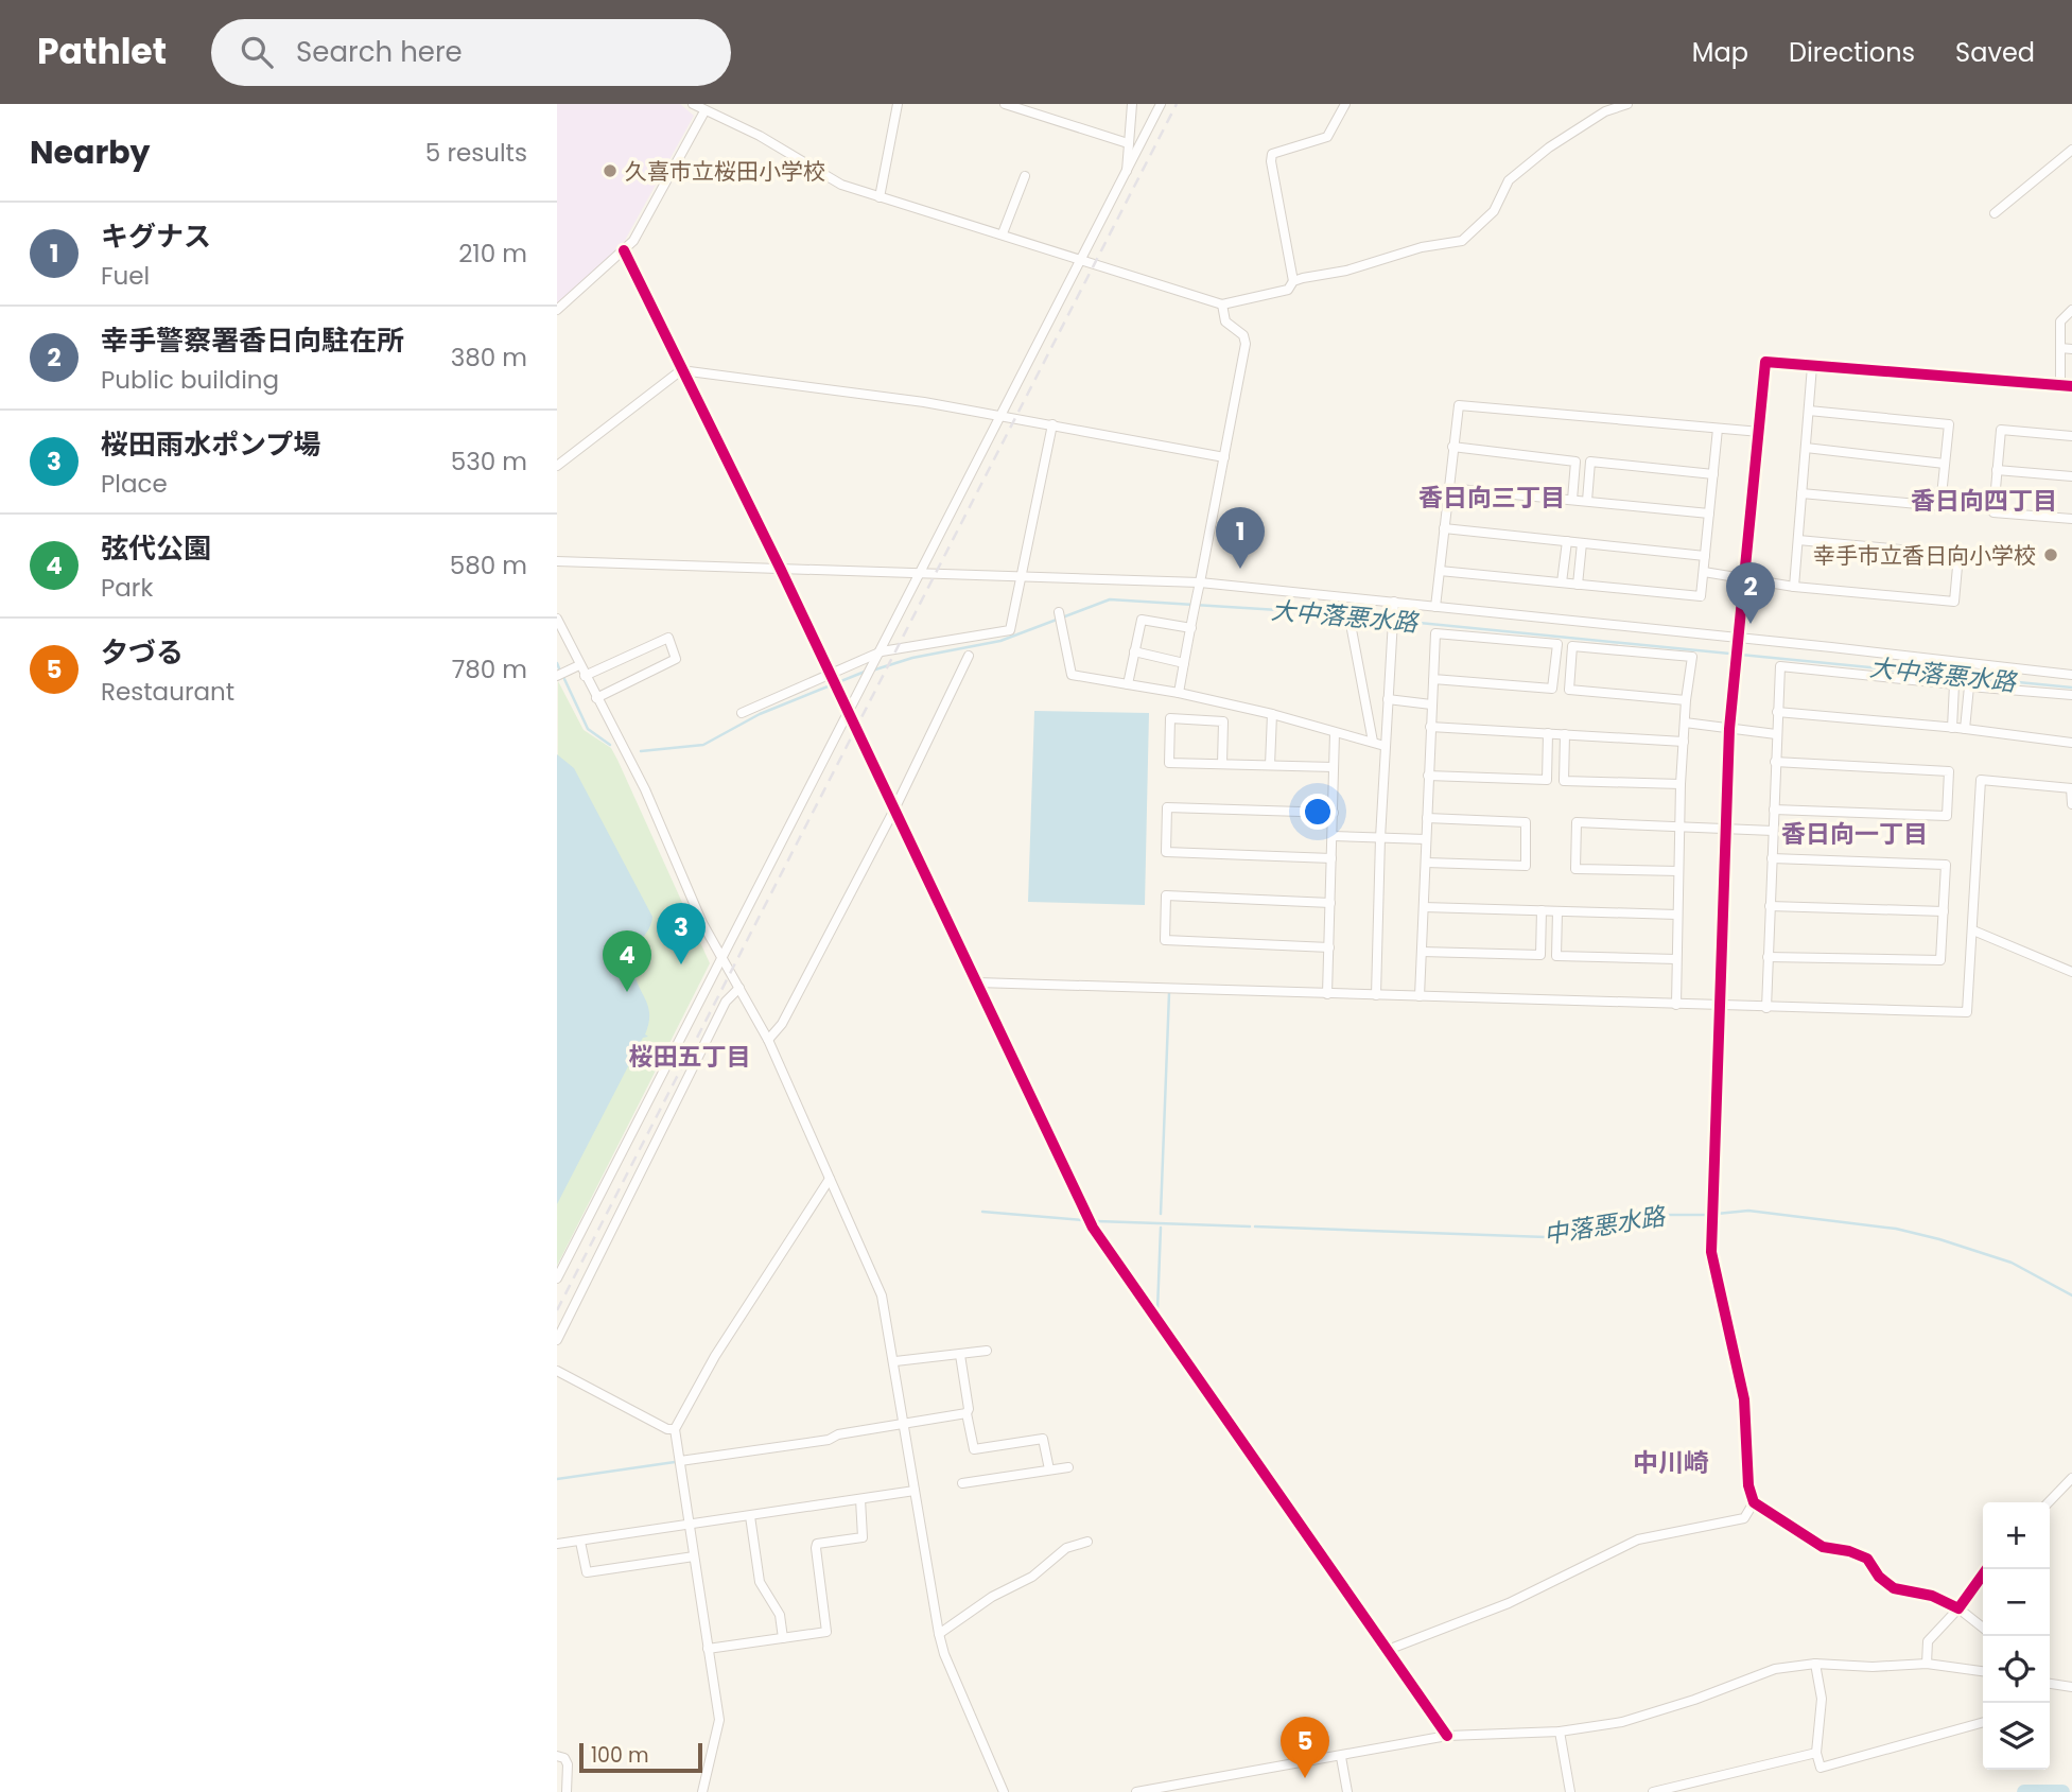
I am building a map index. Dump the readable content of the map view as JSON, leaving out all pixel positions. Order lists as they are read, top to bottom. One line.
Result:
{"districts":["香日向三丁目","香日向四丁目","香日向一丁目","桜田五丁目","中川崎"],"water":["大中落悪水路","中落悪水路"],"places":["久喜市立桜田小学校","幸手市立香日向小学校"],"scale_bar":"100 m","page":{"header":"Pathlet","search":"Search here","nav":["Map","Directions","Saved"],"heading":["Nearby","5 results"],"list":[{"mark":"1","name":"キグナス","note":"Fuel","value":"210 m"},{"mark":"2","name":"幸手警察署香日向駐在所","note":"Public building","value":"380 m"},{"mark":"3","name":"桜田雨水ポンプ場","note":"Place","value":"530 m"},{"mark":"4","name":"弦代公園","note":"Park","value":"580 m"},{"mark":"5","name":"夕づる","note":"Restaurant","value":"780 m"}],"pins":["1","2","3","4","5"],"map_buttons":["+","−"],"scale":"100 m"}}
